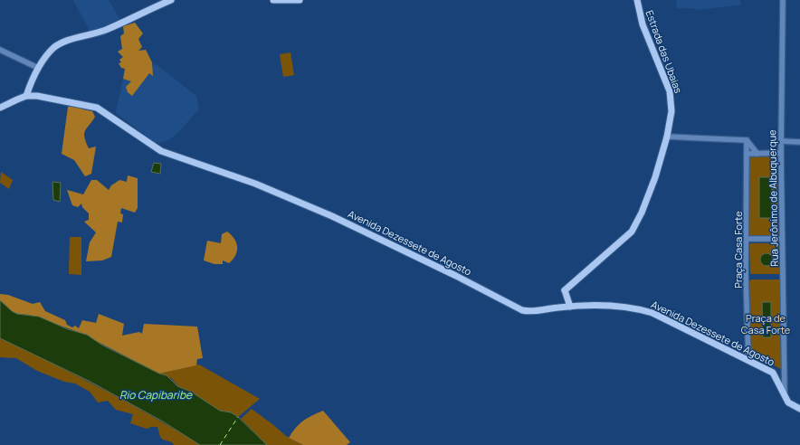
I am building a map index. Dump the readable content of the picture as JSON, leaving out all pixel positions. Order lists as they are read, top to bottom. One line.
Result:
{"streets":{"main road":["Estrada das Ubaias","Avenida Dezessete de Agosto"],"street":["Rua Jerônimo de Albuquerque","Praça Casa Forte"]},"crossings":[["Rua Jerônimo de Albuquerque","Avenida Dezessete de Agosto"],["Avenida Dezessete de Agosto","Praça Casa Forte"]],"water":["Rio Capibaribe"],"parks":["Praça de Casa Forte"]}
